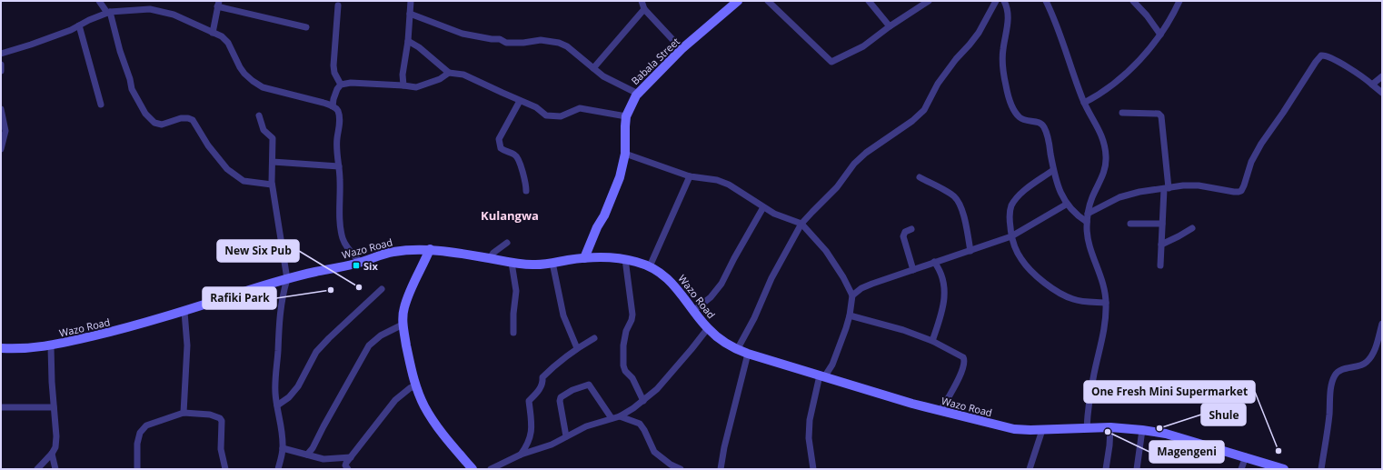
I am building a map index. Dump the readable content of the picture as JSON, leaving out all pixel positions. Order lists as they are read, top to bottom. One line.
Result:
{"streets":{"main road":["Babala Street","Wazo Road"]},"crossings":[["Babala Street","Wazo Road"]],"districts":["Kulangwa"],"places":{"transit":["Six"],"other":["New Six Pub","Rafiki Park","Shule","Magengeni","One Fresh Mini Supermarket"]}}
